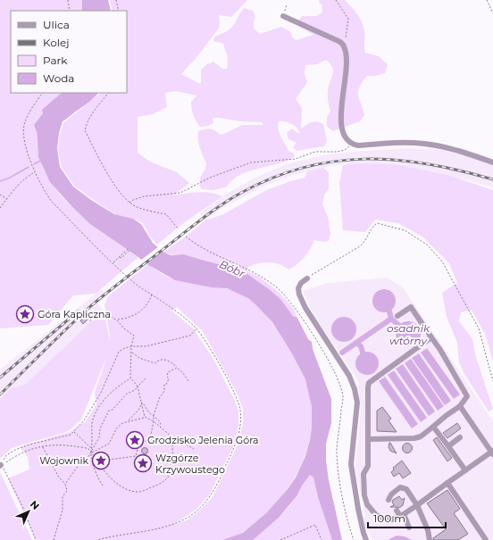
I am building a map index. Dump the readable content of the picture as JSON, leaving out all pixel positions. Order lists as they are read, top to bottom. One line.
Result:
{"water":["Bóbr","osadnik wtórny"],"places":{"place":["Góra Kapliczna","Grodzisko Jelenia Góra","Wojownik","Wzgórze Krzywoustego"]},"legend":["Ulica","Kolej","Park","Woda"],"scale_bar":"100 m","north":"top right"}
